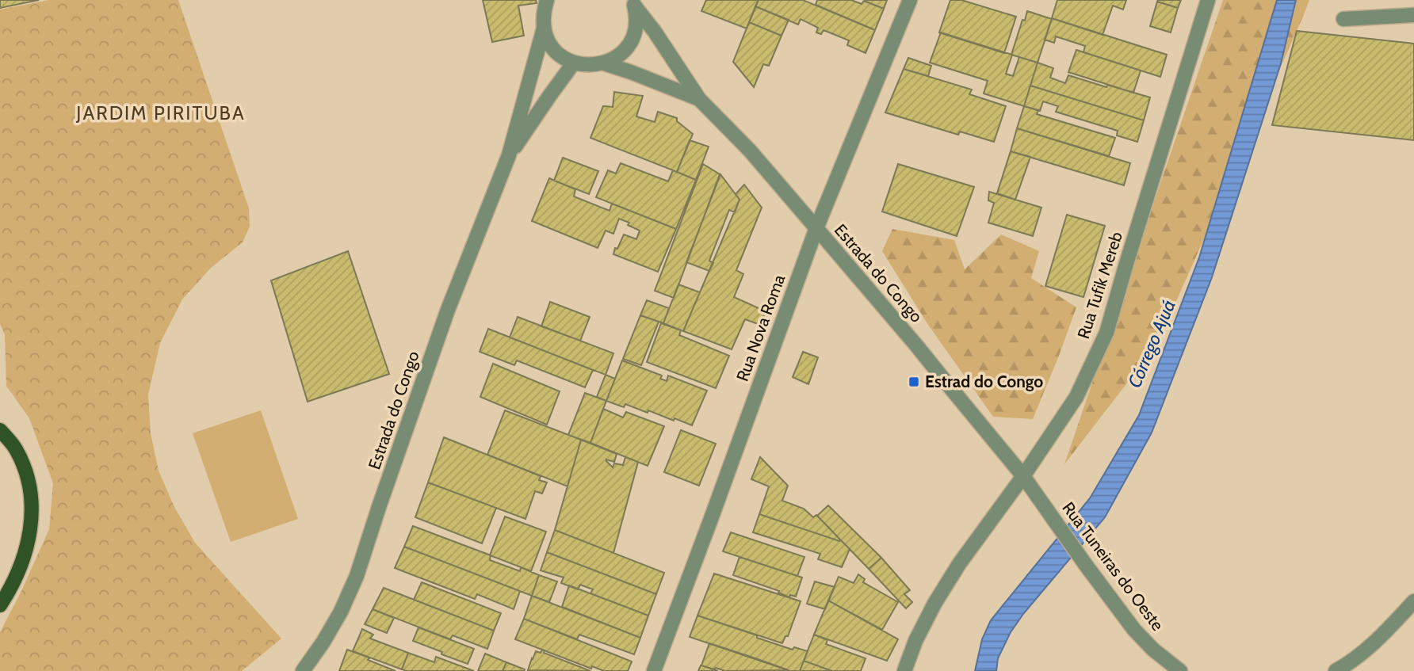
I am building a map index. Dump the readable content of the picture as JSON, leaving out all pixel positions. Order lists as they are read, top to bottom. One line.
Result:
{"streets":{"street":["Estrada do Congo","Rua Tufik Mereb","Rua Nova Roma","Rua Tuneiras do Oeste"]},"crossings":[["Estrada do Congo","Rua Tufik Mereb"],["Estrada do Congo","Rua Nova Roma"],["Estrada do Congo","Rua Tuneiras do Oeste"],["Rua Tufik Mereb","Rua Tuneiras do Oeste"]],"districts":["JARDIM PIRITUBA"],"water":["Córrego Ajuá"],"places":{"transit":["Estrad do Congo"]}}
